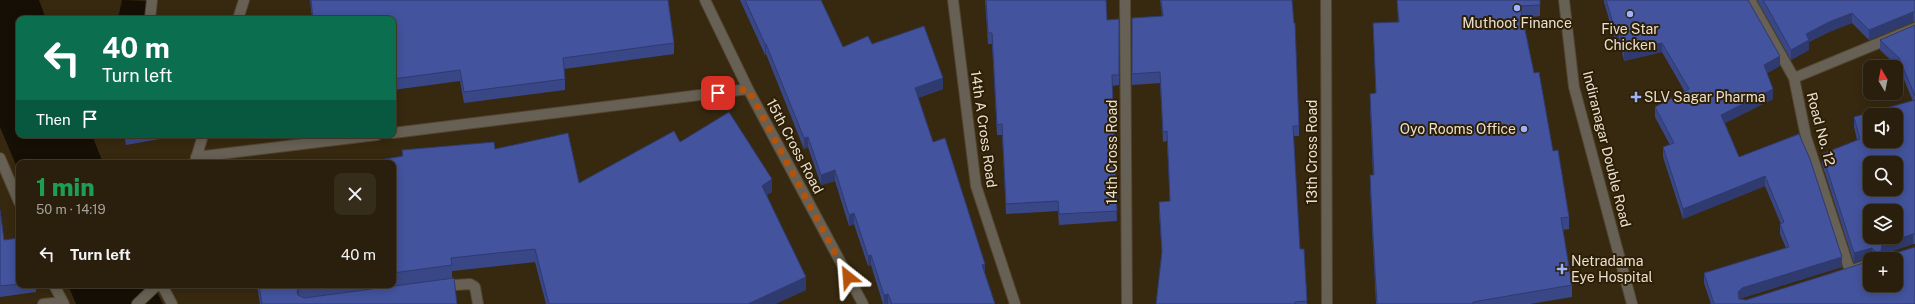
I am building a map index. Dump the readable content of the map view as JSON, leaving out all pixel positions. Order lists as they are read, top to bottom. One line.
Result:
{"streets":{"street":["14th A Cross Road","Road No. 12","15th Cross Road","Indiranagar Double Road","14th Cross Road","13th Cross Road"]},"places":{"other":["Muthoot Finance","Five Star Chicken","Oyo Rooms Office"],"health":["SLV Sagar Pharma","Netradama Eye Hospital"]},"north":"top","page":{"turn":["40 m","Turn left"],"map_buttons":"+","then":"Then","heading":["1 min","50 m · 14:19"],"list":[{"name":"Turn left","value":"40 m"}]}}
